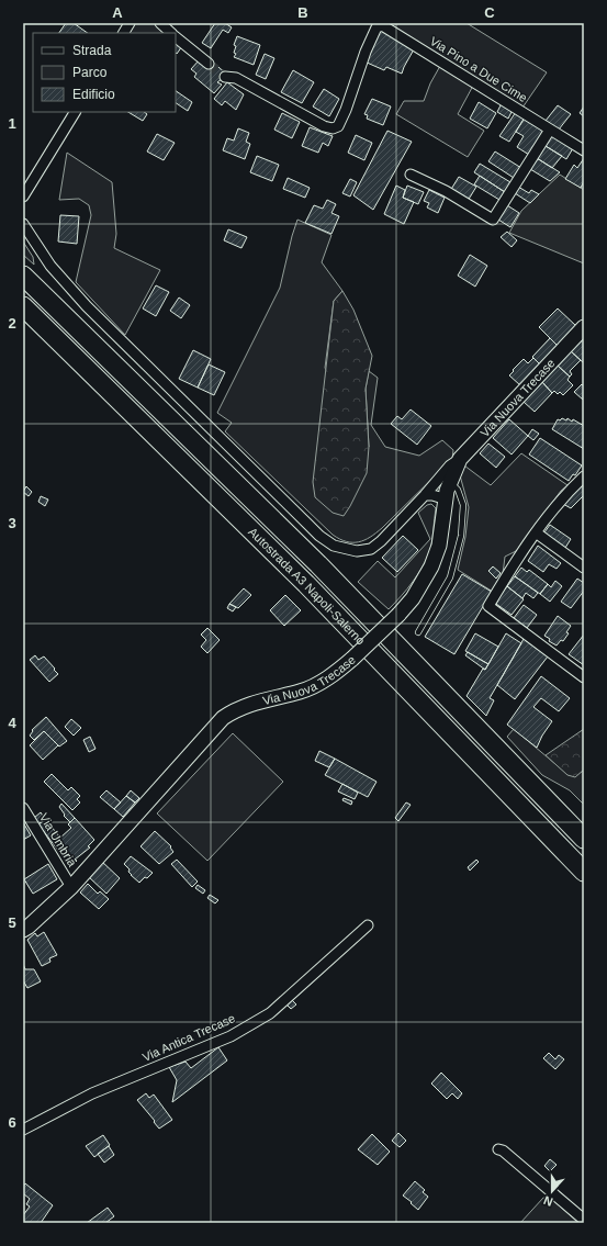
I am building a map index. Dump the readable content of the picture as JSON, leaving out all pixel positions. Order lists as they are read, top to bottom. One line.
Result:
{"streets":{"highway":["Autostrada A3 Napoli-Salerno"],"street":["Via Pino a Due Cime","Via Nuova Trecase","Via Umbria","Via Antica Trecase"]},"crossings":[["Via Nuova Trecase","Via Umbria"]],"legend":["Strada","Parco","Edificio"],"north":"bottom","grid":{"columns":["A","B","C"],"rows":["1","2","3","4","5","6"]}}
